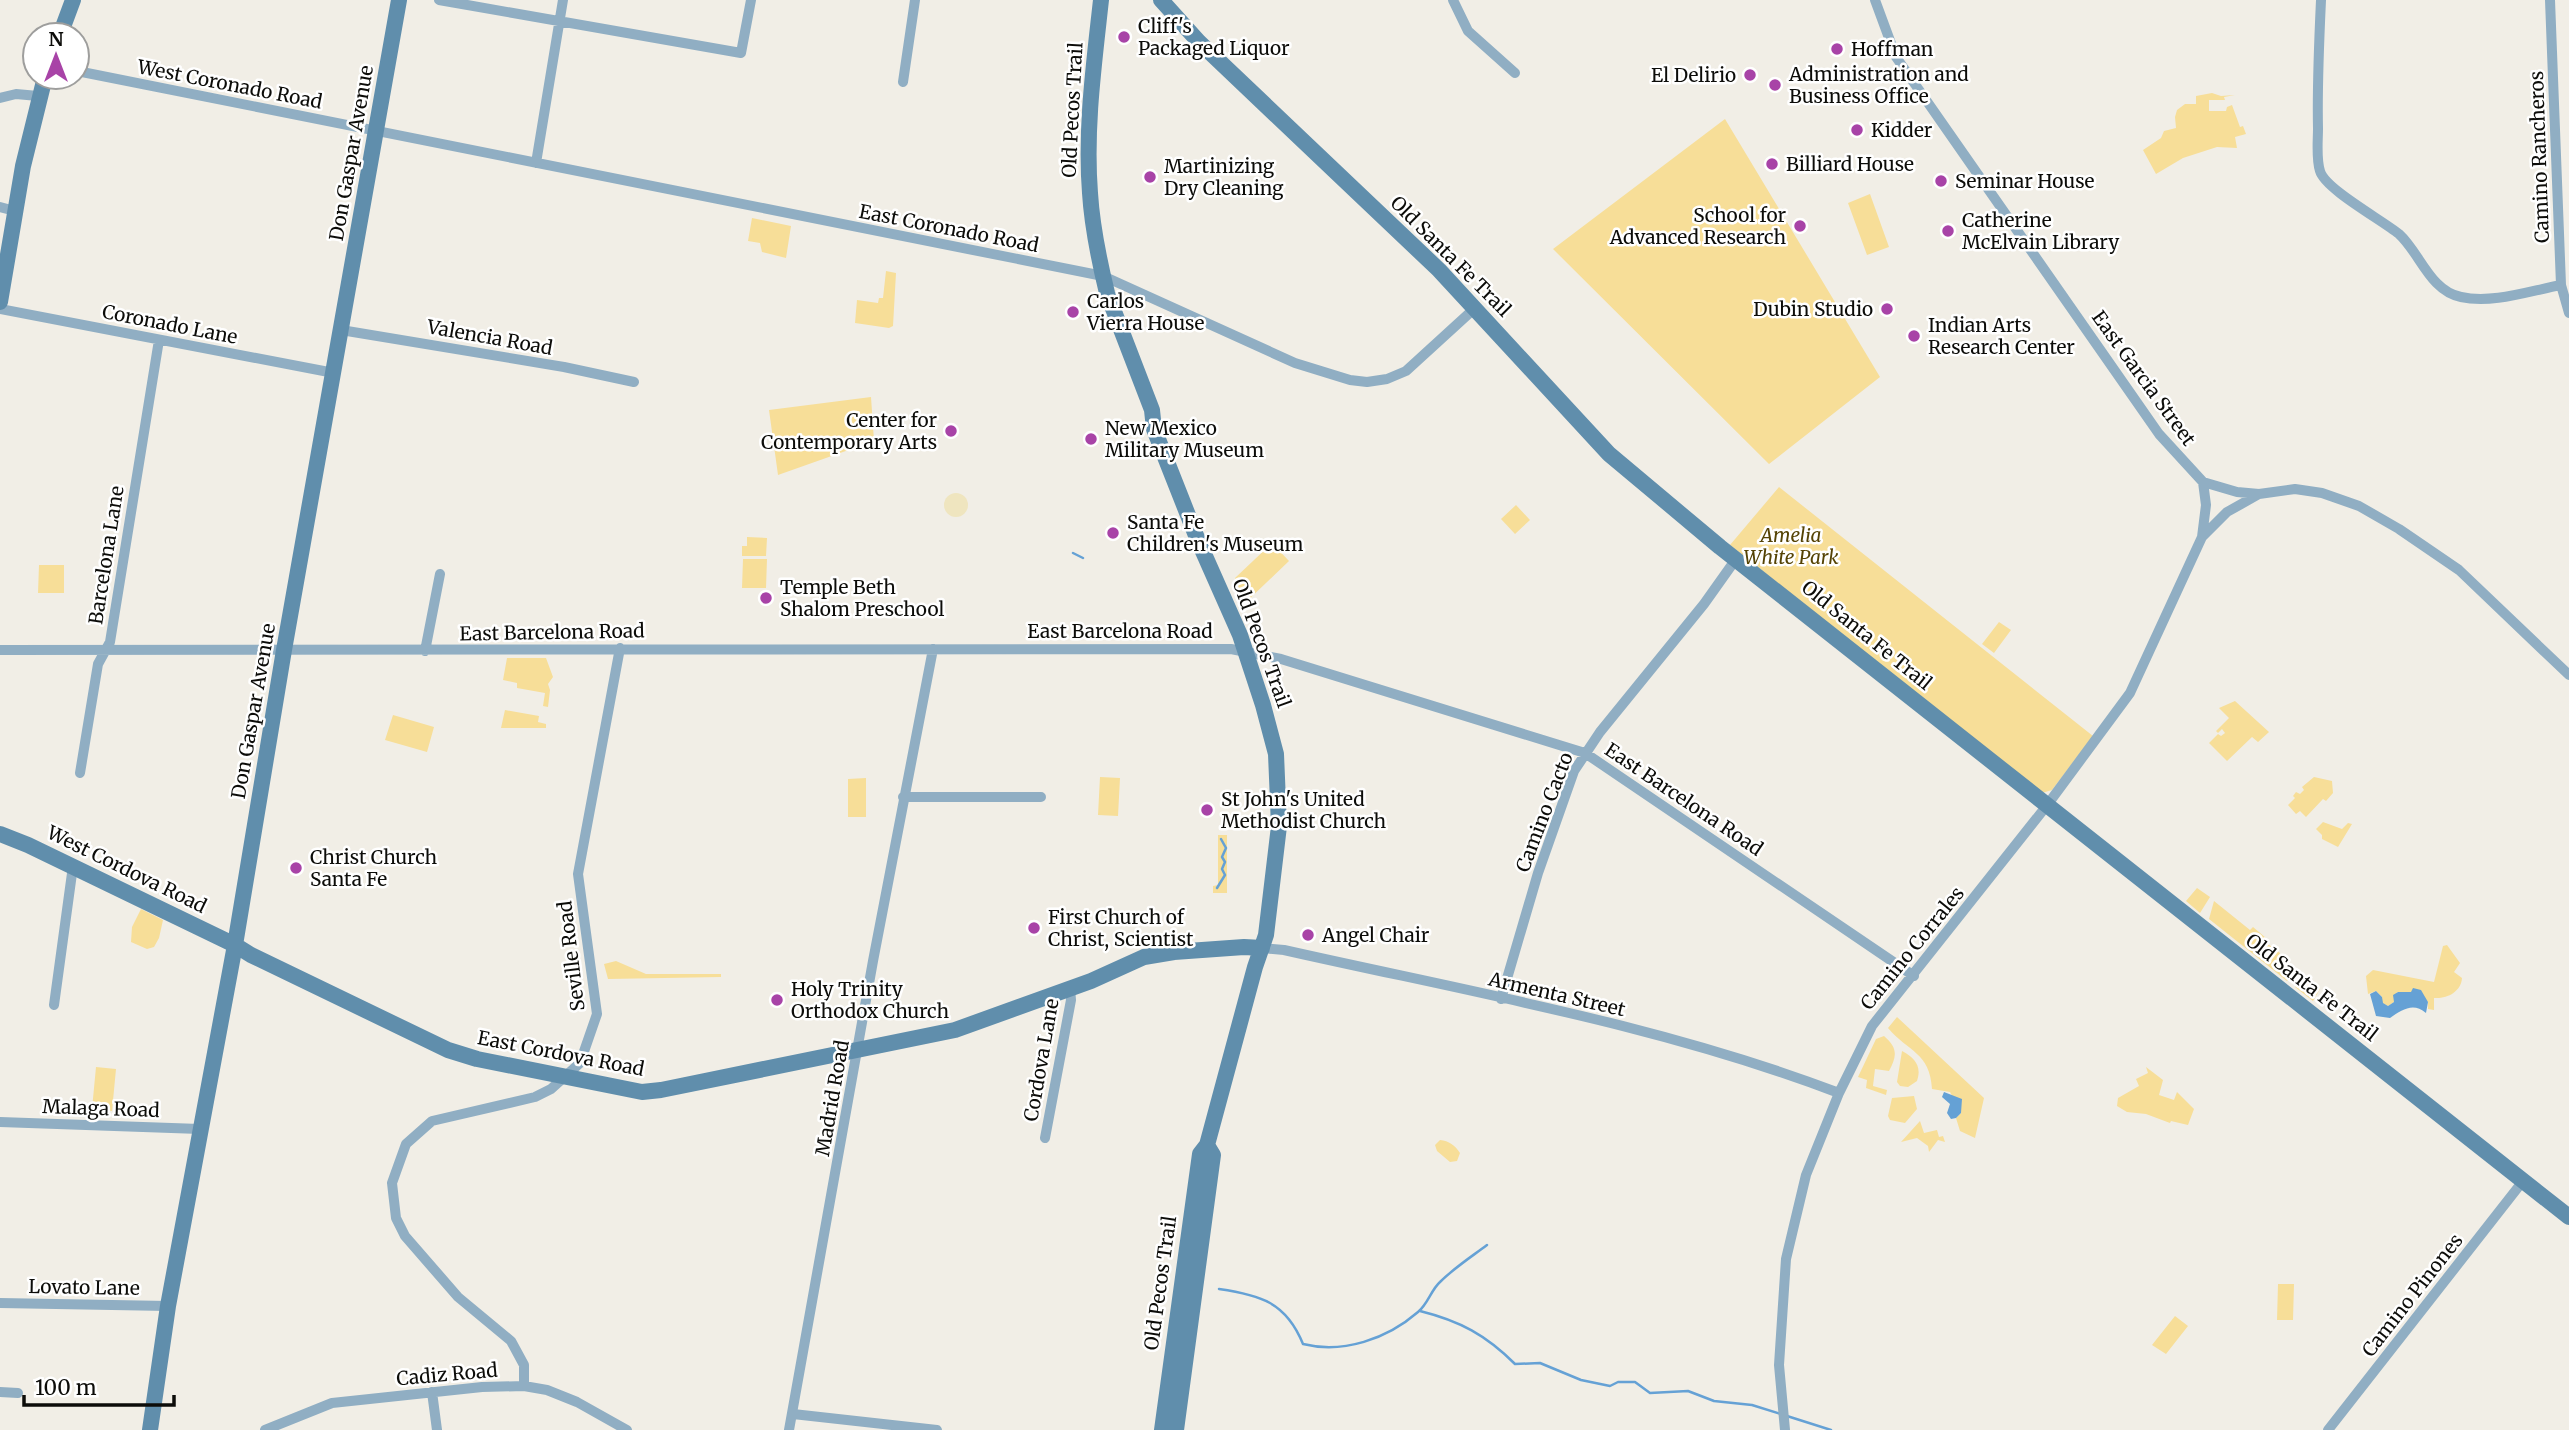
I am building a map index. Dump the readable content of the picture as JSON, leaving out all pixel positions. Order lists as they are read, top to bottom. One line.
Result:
{"streets":{"street":["West Coronado Road","Old Pecos Trail","Don Gaspar Avenue","Camino Rancheros","East Coronado Road","Old Santa Fe Trail","Coronado Lane","Valencia Road","East Garcia Street","Barcelona Lane","East Barcelona Road","Camino Cacto","West Cordova Road","Camino Corrales","Seville Road","Armenta Street","East Cordova Road","Cordova Lane","Madrid Road","Malaga Road","Lovato Lane","Camino Pinones","Cadiz Road"]},"crossings":[["West Coronado Road","Don Gaspar Avenue"],["West Coronado Road","East Coronado Road"],["Old Pecos Trail","East Coronado Road"],["Old Pecos Trail","East Barcelona Road"],["Old Pecos Trail","Armenta Street"],["Old Pecos Trail","East Cordova Road"],["Don Gaspar Avenue","East Coronado Road"],["Don Gaspar Avenue","Coronado Lane"],["Don Gaspar Avenue","Valencia Road"],["Don Gaspar Avenue","East Barcelona Road"],["Don Gaspar Avenue","West Cordova Road"],["Don Gaspar Avenue","East Cordova Road"],["Don Gaspar Avenue","Malaga Road"],["Don Gaspar Avenue","Lovato Lane"],["East Coronado Road","Old Santa Fe Trail"],["Old Santa Fe Trail","Camino Cacto"],["Old Santa Fe Trail","Camino Corrales"],["Old Santa Fe Trail","Camino Pinones"],["Coronado Lane","Barcelona Lane"],["East Garcia Street","Camino Corrales"],["Barcelona Lane","East Barcelona Road"],["East Barcelona Road","Camino Cacto"],["East Barcelona Road","Camino Corrales"],["East Barcelona Road","Seville Road"],["East Barcelona Road","Madrid Road"],["Camino Cacto","Armenta Street"],["West Cordova Road","East Cordova Road"],["Camino Corrales","Armenta Street"],["Seville Road","East Cordova Road"],["Seville Road","Cadiz Road"],["Armenta Street","East Cordova Road"],["East Cordova Road","Cordova Lane"],["East Cordova Road","Madrid Road"]],"parks":["Amelia White Park"],"places":["Cliff's Packaged Liquor","Hoffman","El Delirio","Administration and Business Office","Kidder","Billiard House","Martinizing Dry Cleaning","Seminar House","School for Advanced Research","Catherine McElvain Library","Dubin Studio","Carlos Vierra House","Indian Arts Research Center","Center for Contemporary Arts","New Mexico Military Museum","Santa Fe Children's Museum","Temple Beth Shalom Preschool","St John's United Methodist Church","Christ Church Santa Fe","First Church of Christ, Scientist","Angel Chair","Holy Trinity Orthodox Church"],"scale_bar":"100 m","north":"top"}
